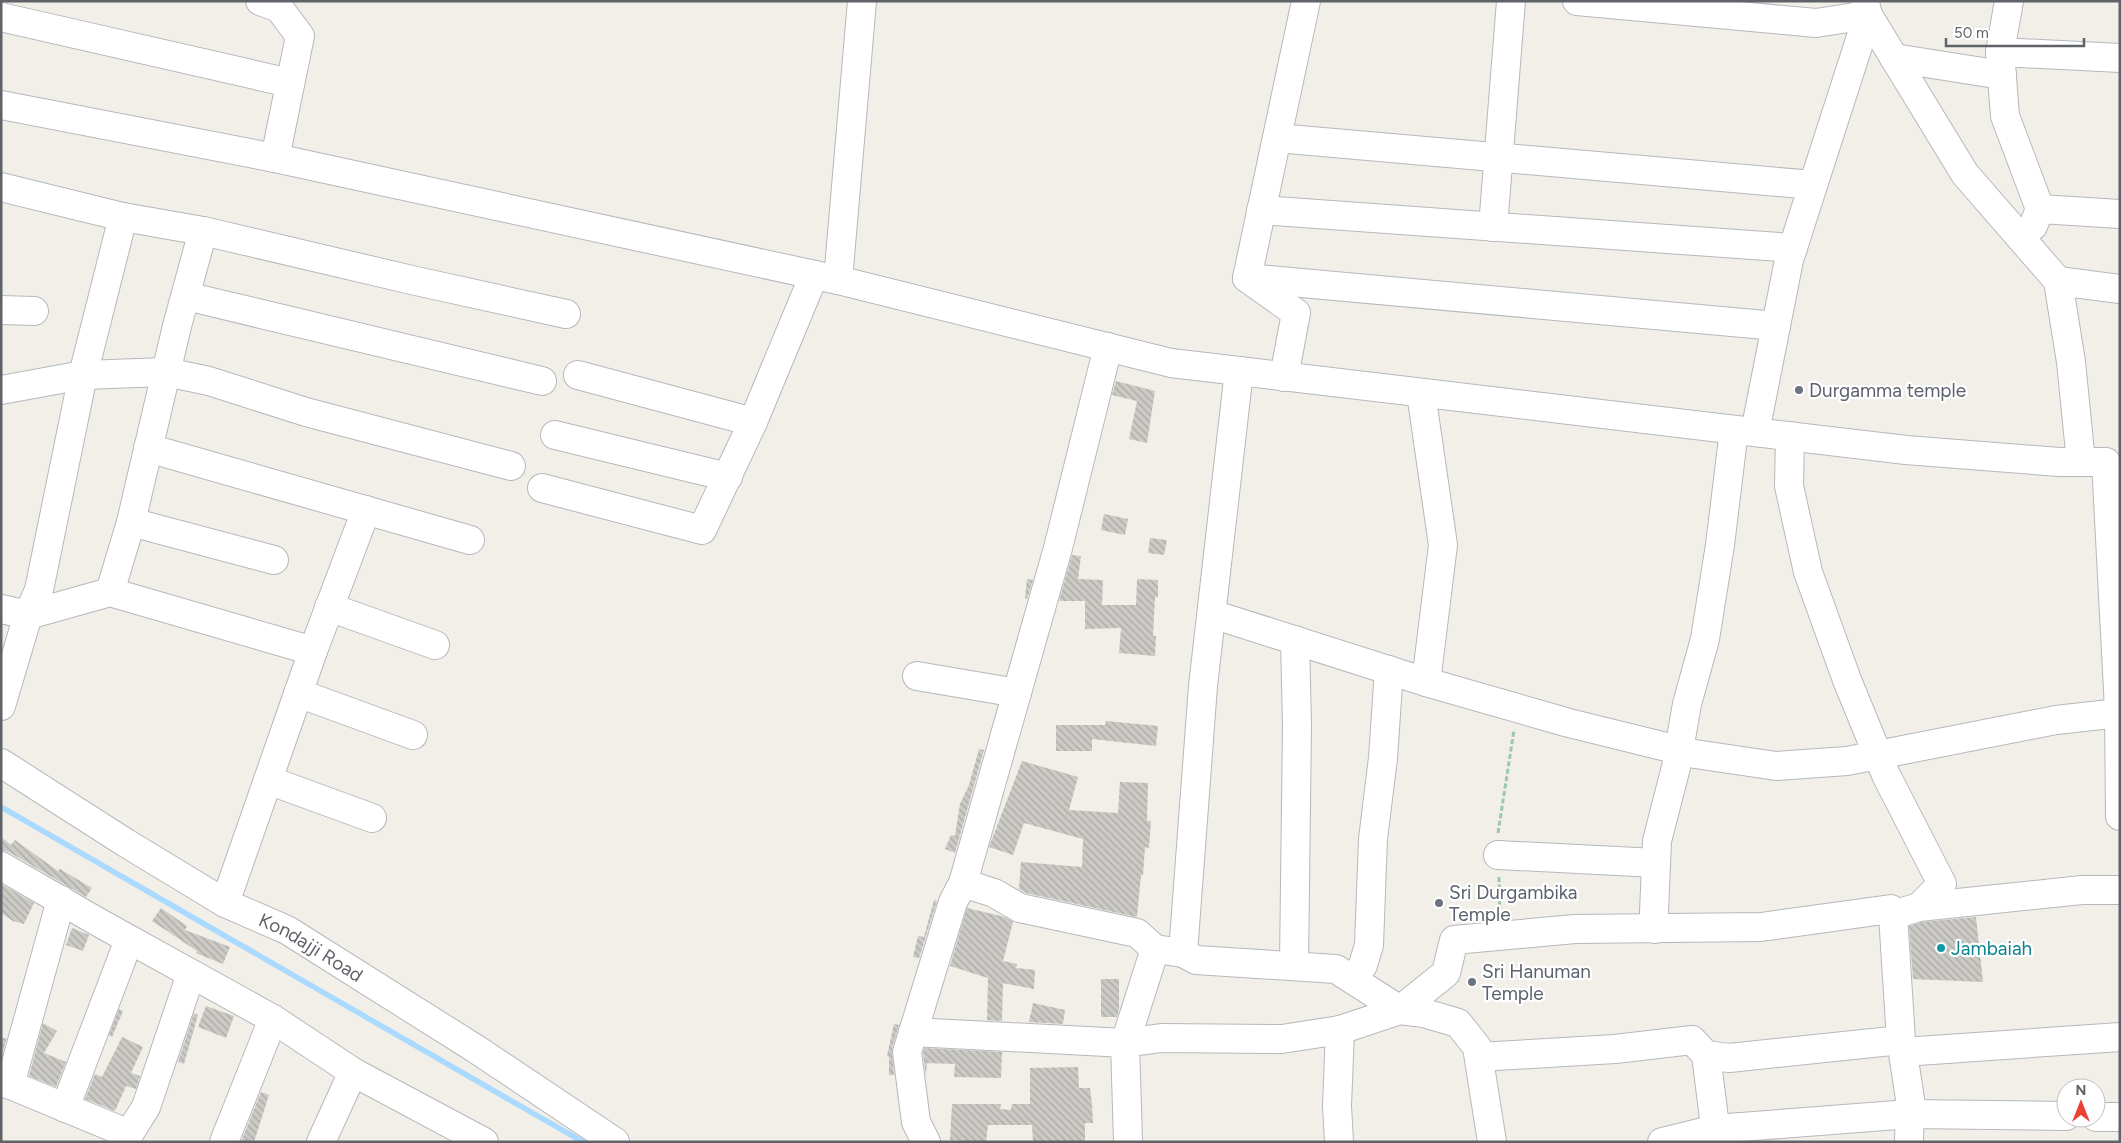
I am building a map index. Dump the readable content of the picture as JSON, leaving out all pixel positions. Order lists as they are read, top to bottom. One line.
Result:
{"streets":{"street":["Kondajji Road"]},"places":["Durgamma temple","Sri Durgambika Temple","Jambaiah","Sri Hanuman Temple"],"scale_bar":"50 m","north":"top"}
